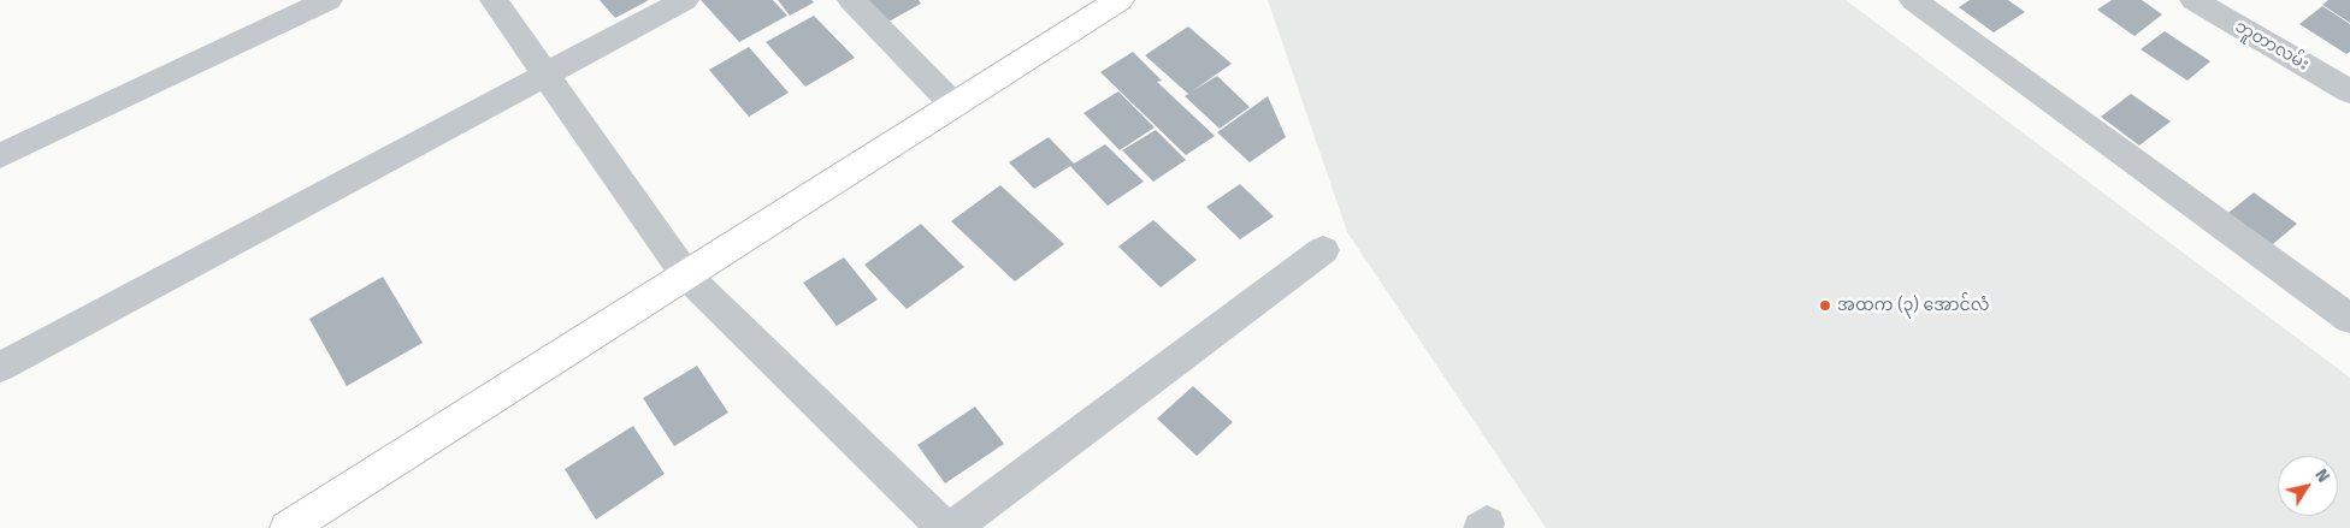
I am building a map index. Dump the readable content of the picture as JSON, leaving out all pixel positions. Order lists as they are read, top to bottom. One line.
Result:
{"streets":{"street":["ဘူတာလမ်း"]},"places":["အထက (၃) အောင်လံ"],"north":"top right"}
